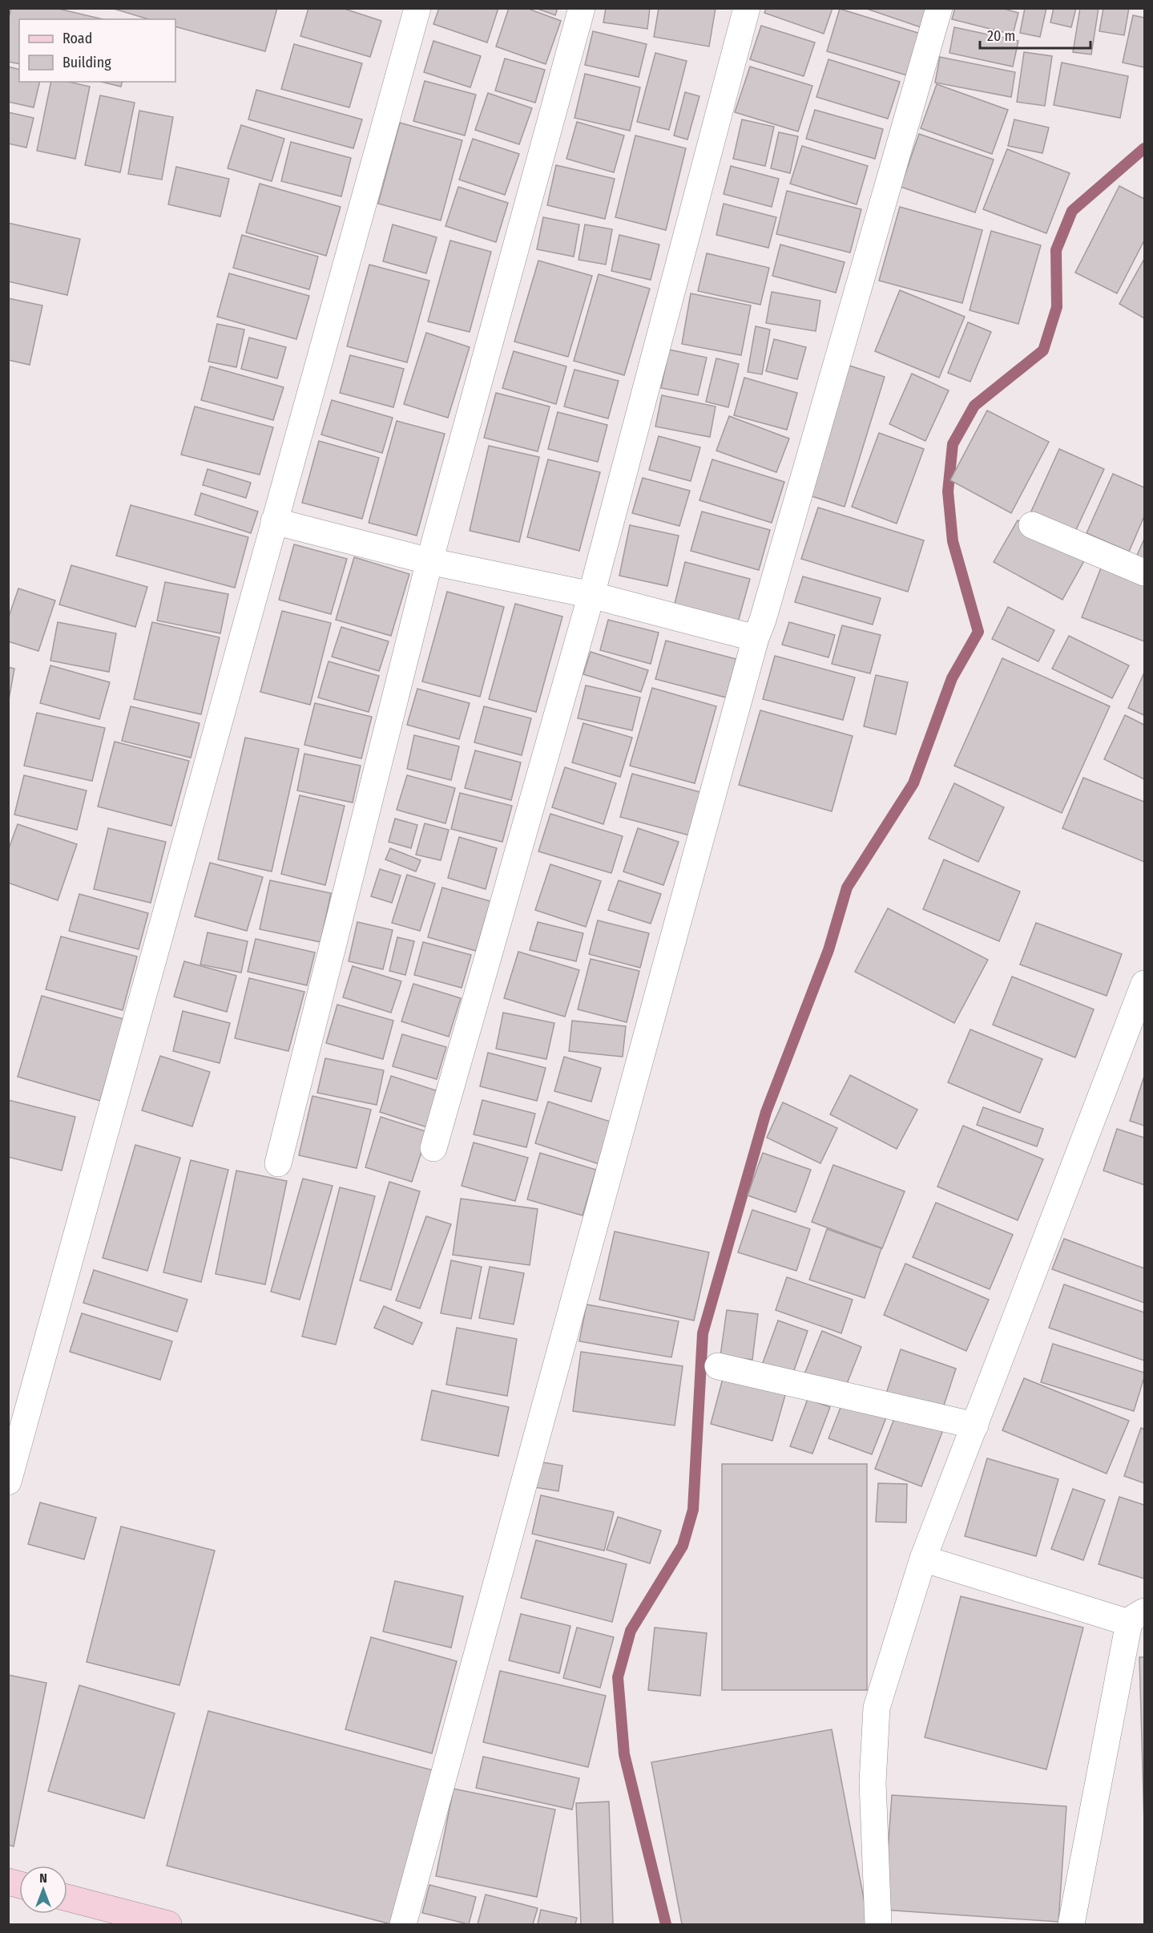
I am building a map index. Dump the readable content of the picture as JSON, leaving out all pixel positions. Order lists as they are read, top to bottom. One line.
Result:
{"legend":["Road","Building"],"scale_bar":"20 m","north":"top"}
